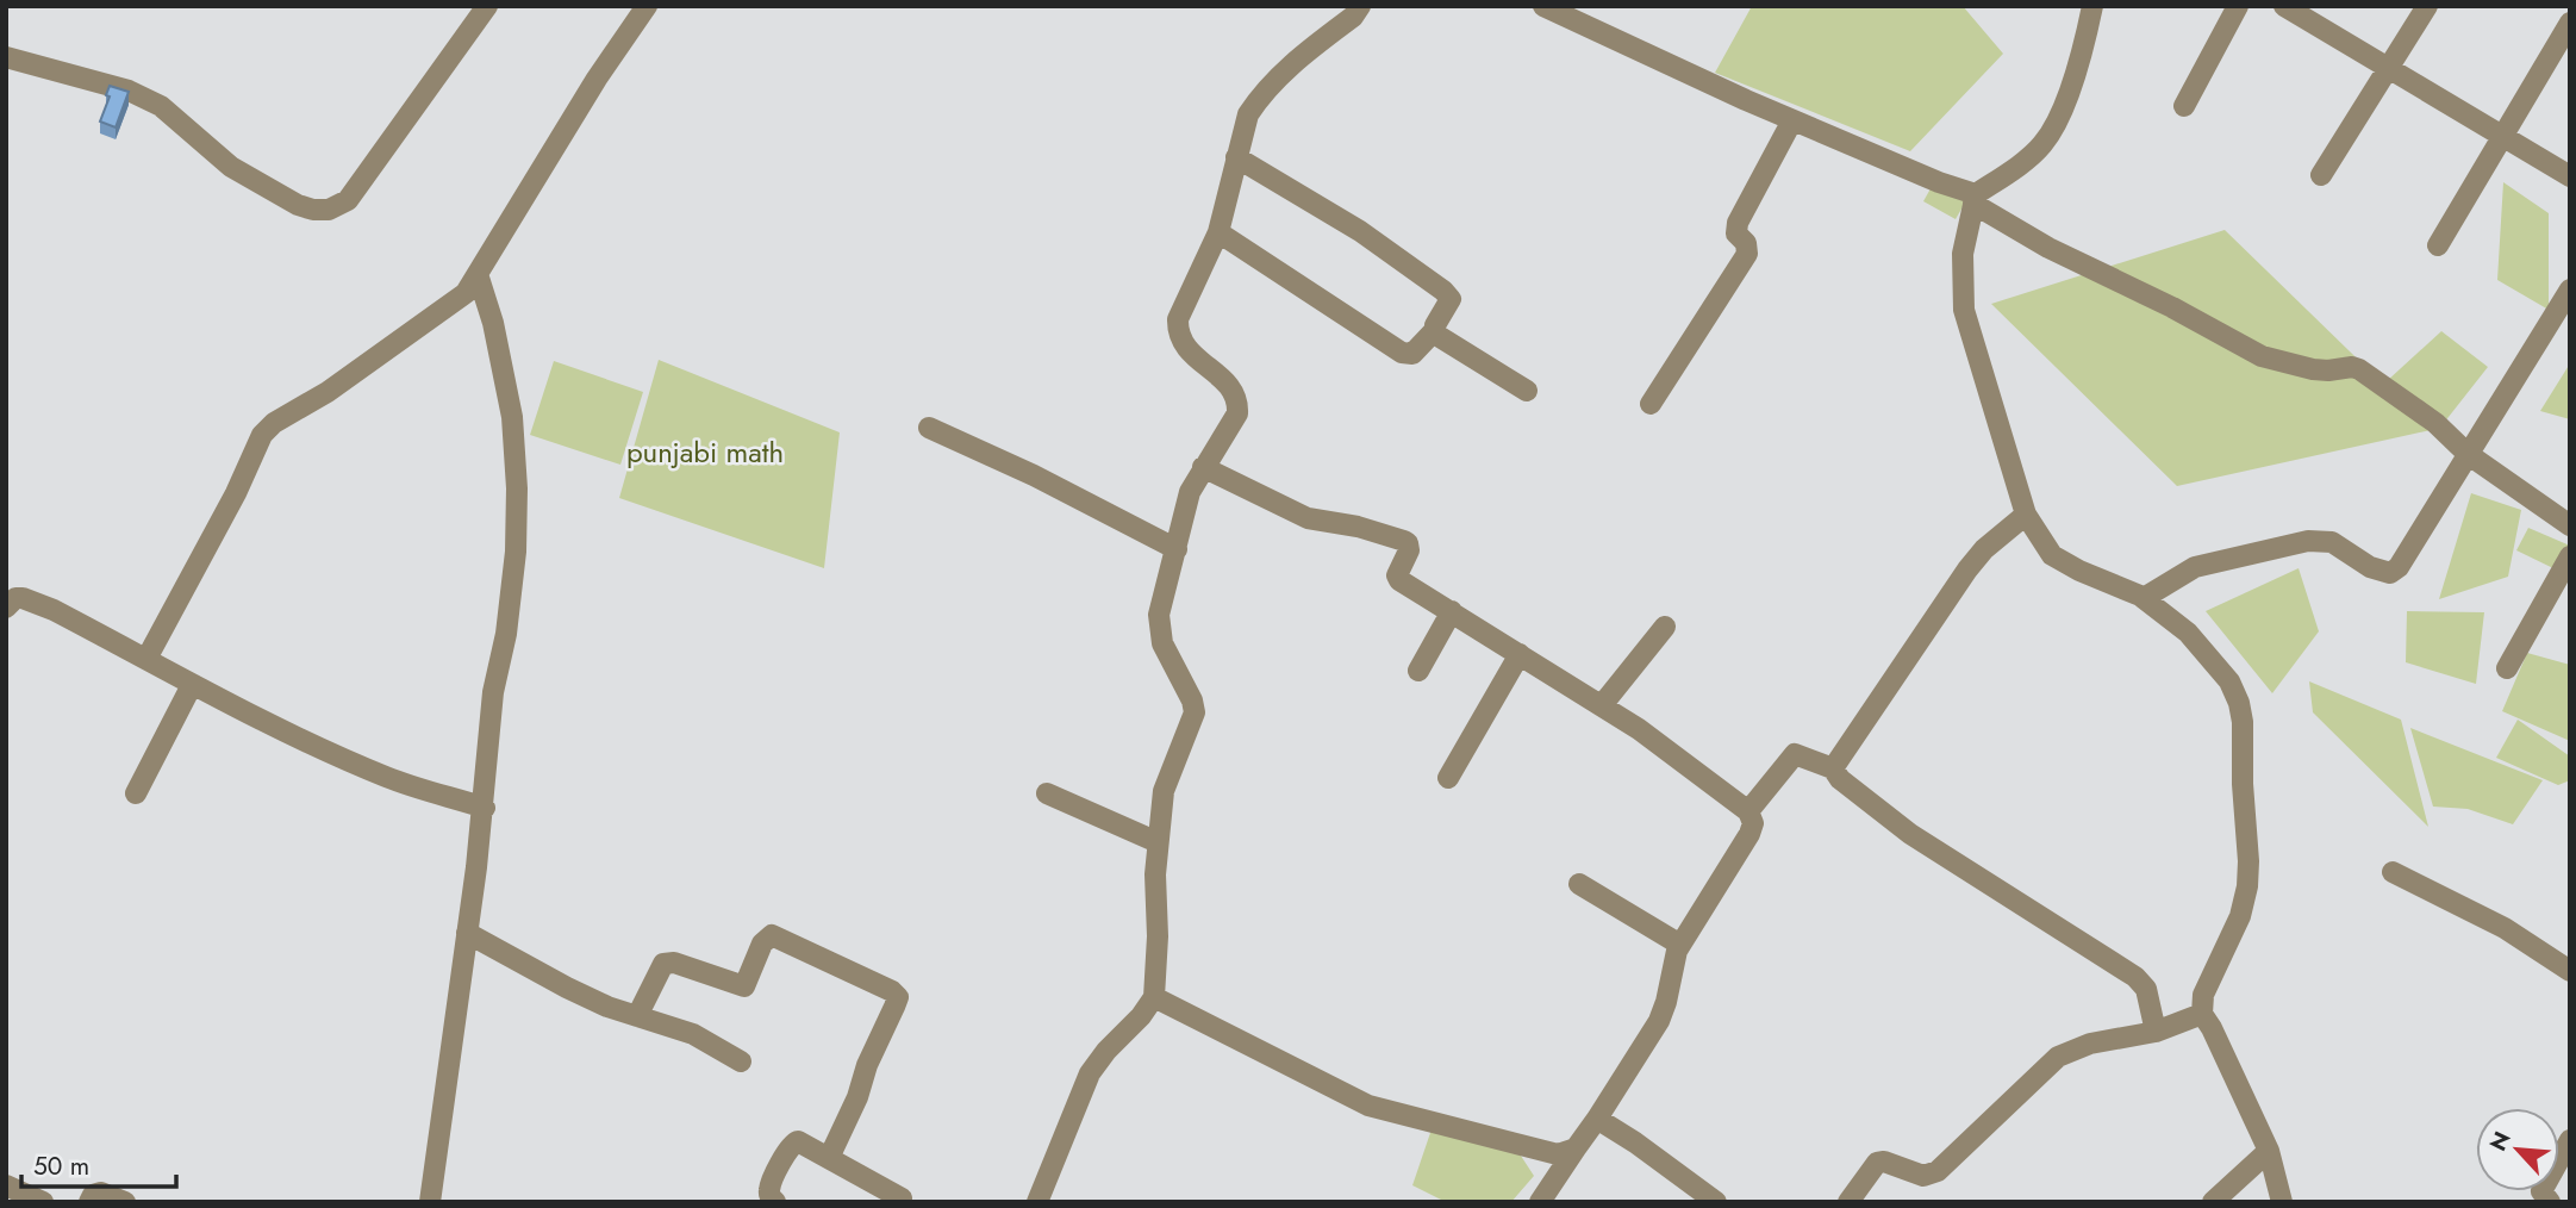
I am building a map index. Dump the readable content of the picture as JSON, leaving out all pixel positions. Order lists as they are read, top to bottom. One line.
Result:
{"parks":["punjabi math"],"scale_bar":"50 m","north":"top left"}
